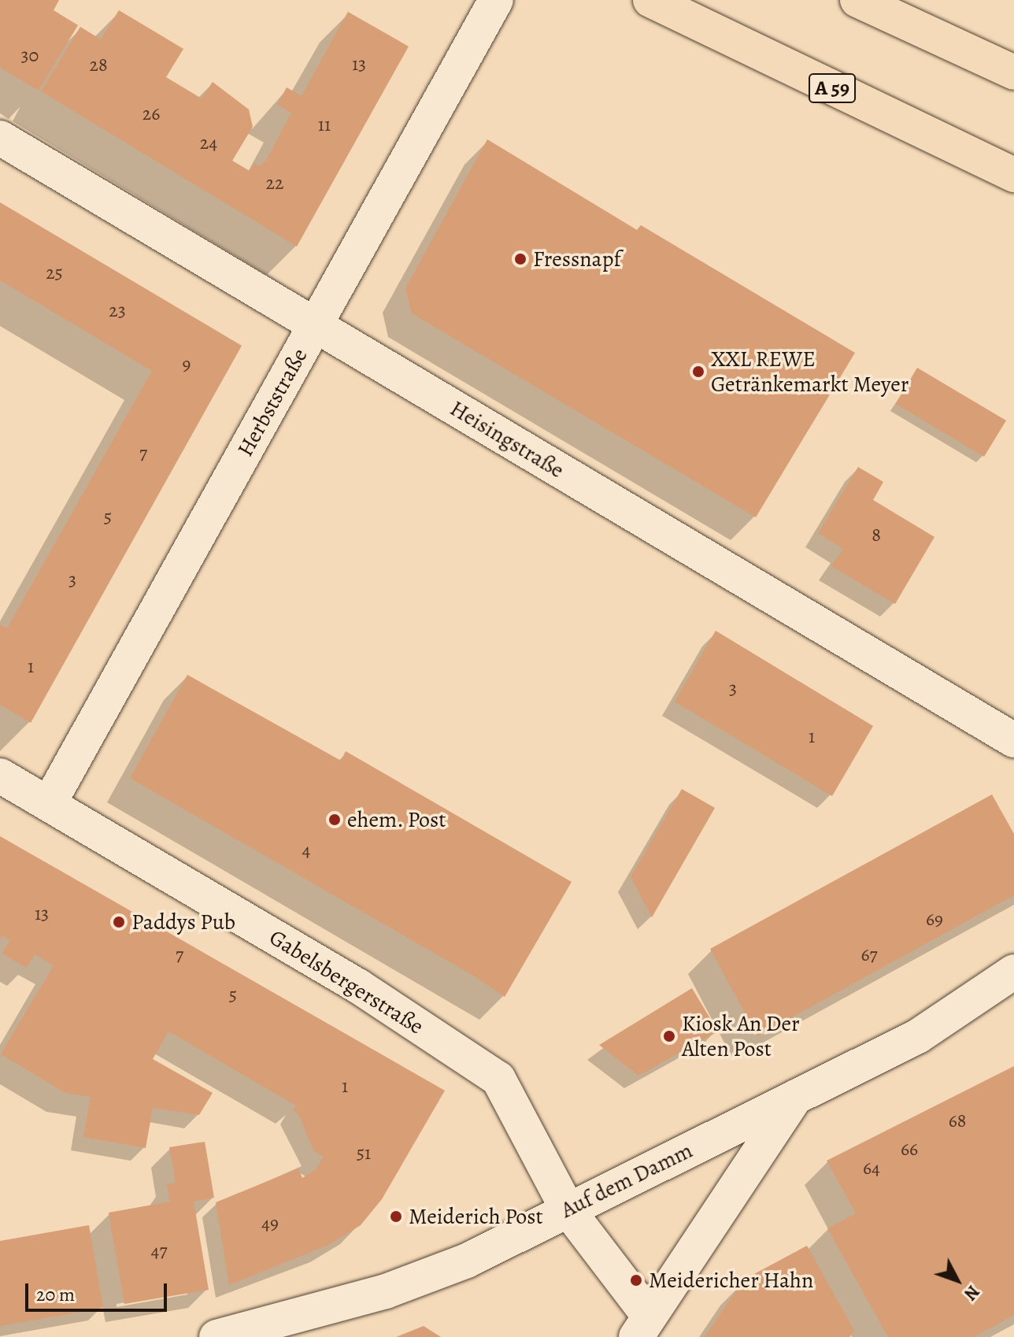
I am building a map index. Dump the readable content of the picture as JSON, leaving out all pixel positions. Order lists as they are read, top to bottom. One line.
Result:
{"streets":{"highway":["A 59"],"street":["Herbststraße","Heisingstraße","Gabelsbergerstraße","Auf dem Damm"]},"crossings":[["Herbststraße","Heisingstraße"],["Herbststraße","Gabelsbergerstraße"],["Gabelsbergerstraße","Auf dem Damm"]],"places":["Fressnapf","XXL REWE Getränkemarkt Meyer","ehem. Post","Paddys Pub","Kiosk An Der Alten Post","Meiderich Post","Meidericher Hahn"],"house_numbers":["30","13","28","26","11","24","22","25","23","9","7","5","8","3","1","3","1","4","13","69","7","67","5","1","68","66","51","64","49","47"],"scale_bar":"20 m","north":"bottom right"}
